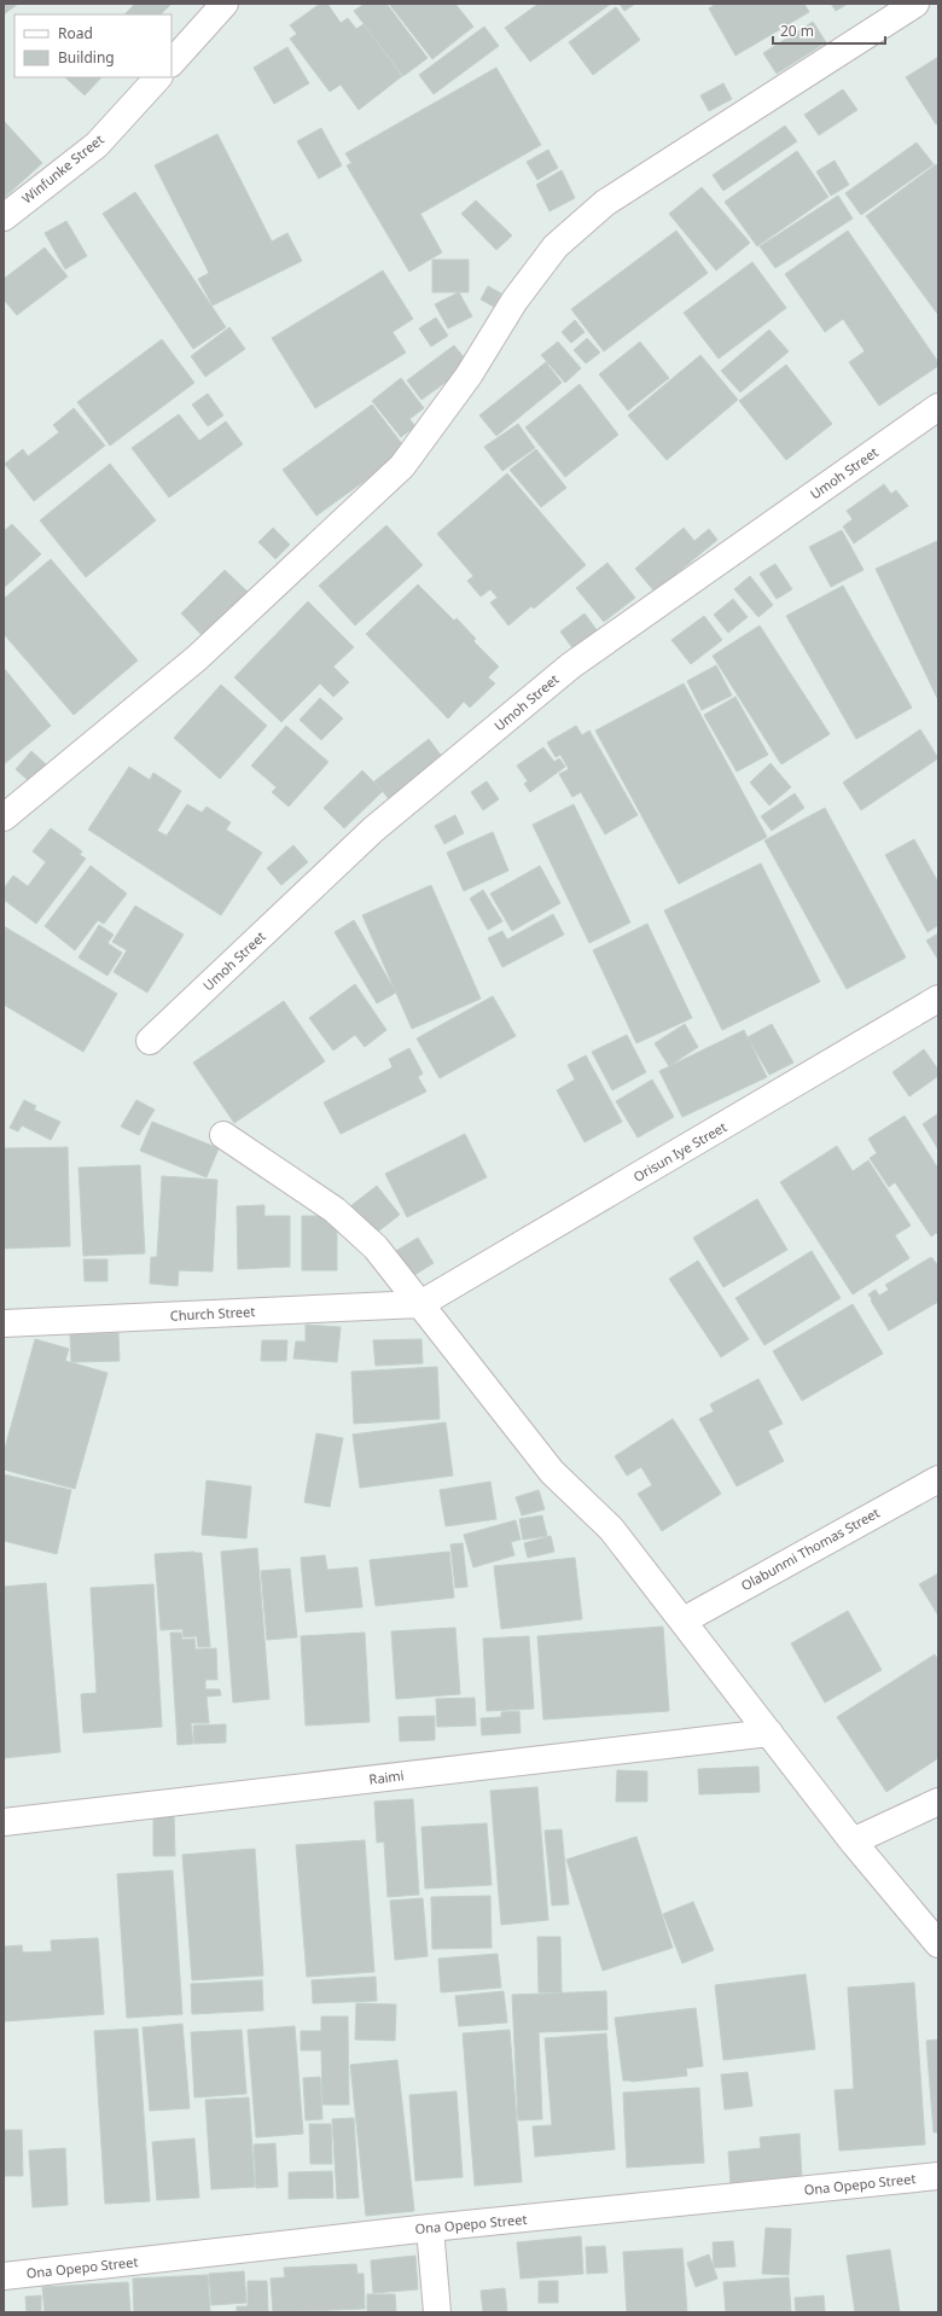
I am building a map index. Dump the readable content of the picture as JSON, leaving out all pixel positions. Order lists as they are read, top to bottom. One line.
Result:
{"streets":{"street":["Winfunke Street","Umoh Street","Orisun Iye Street","Church Street","Olabunmi Thomas Street","Raimi","Ona Opepo Street"]},"crossings":[["Orisun Iye Street","Church Street"]],"legend":["Road","Building"],"scale_bar":"20 m"}
